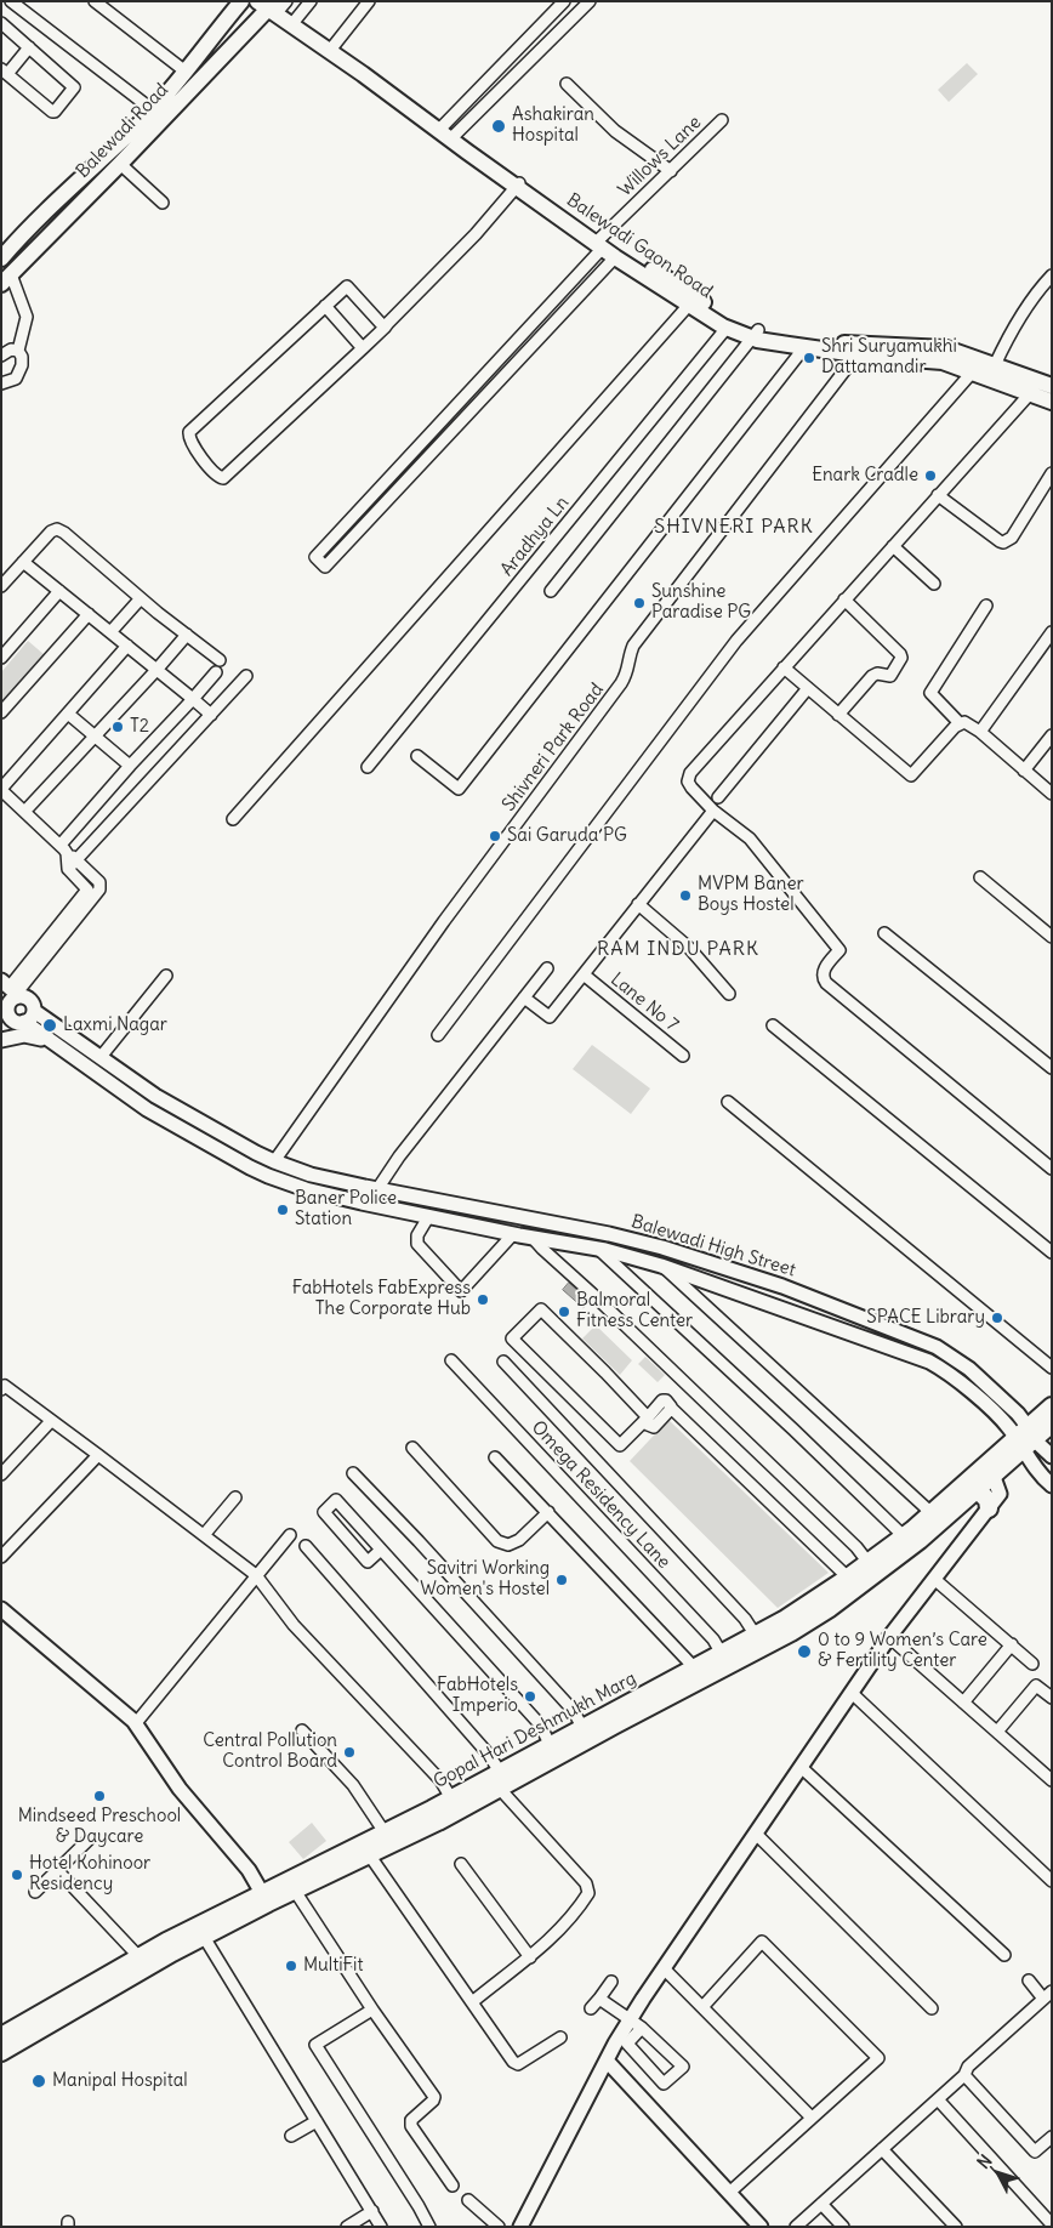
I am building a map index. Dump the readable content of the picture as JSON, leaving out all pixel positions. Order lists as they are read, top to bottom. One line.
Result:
{"streets":{"main road":["Balewadi Road","Balewadi Gaon Road","Gopal Hari Deshmukh Marg"],"street":["Willows Lane","Aradhya Ln","Shivneri Park Road","Lane No 7","Balewadi High Street","Omega Residency Lane"]},"crossings":[["Balewadi Road","Balewadi Gaon Road"],["Willows Lane","Balewadi Gaon Road"],["Balewadi Gaon Road","Aradhya Ln"],["Balewadi Gaon Road","Shivneri Park Road"],["Shivneri Park Road","Balewadi High Street"],["Balewadi High Street","Gopal Hari Deshmukh Marg"],["Omega Residency Lane","Gopal Hari Deshmukh Marg"]],"districts":["SHIVNERI PARK","RAM INDU PARK"],"places":["Ashakiran Hospital","Shri Suryamukhi Dattamandir","Enark Cradle","Sunshine Paradise PG","T2","Sai Garuda PG","MVPM Baner Boys Hostel","Laxmi Nagar","Baner Police Station","FabHotels FabExpress The Corporate Hub","Balmoral Fitness Center","SPACE Library","Savitri Working Women's Hostel","0 to 9 Women’s Care & Fertility Center","FabHotels Imperio","Central Pollution Control Board","Mindseed Preschool & Daycare","Hotel Kohinoor Residency","MultiFit","Manipal Hospital"],"north":"top left"}
